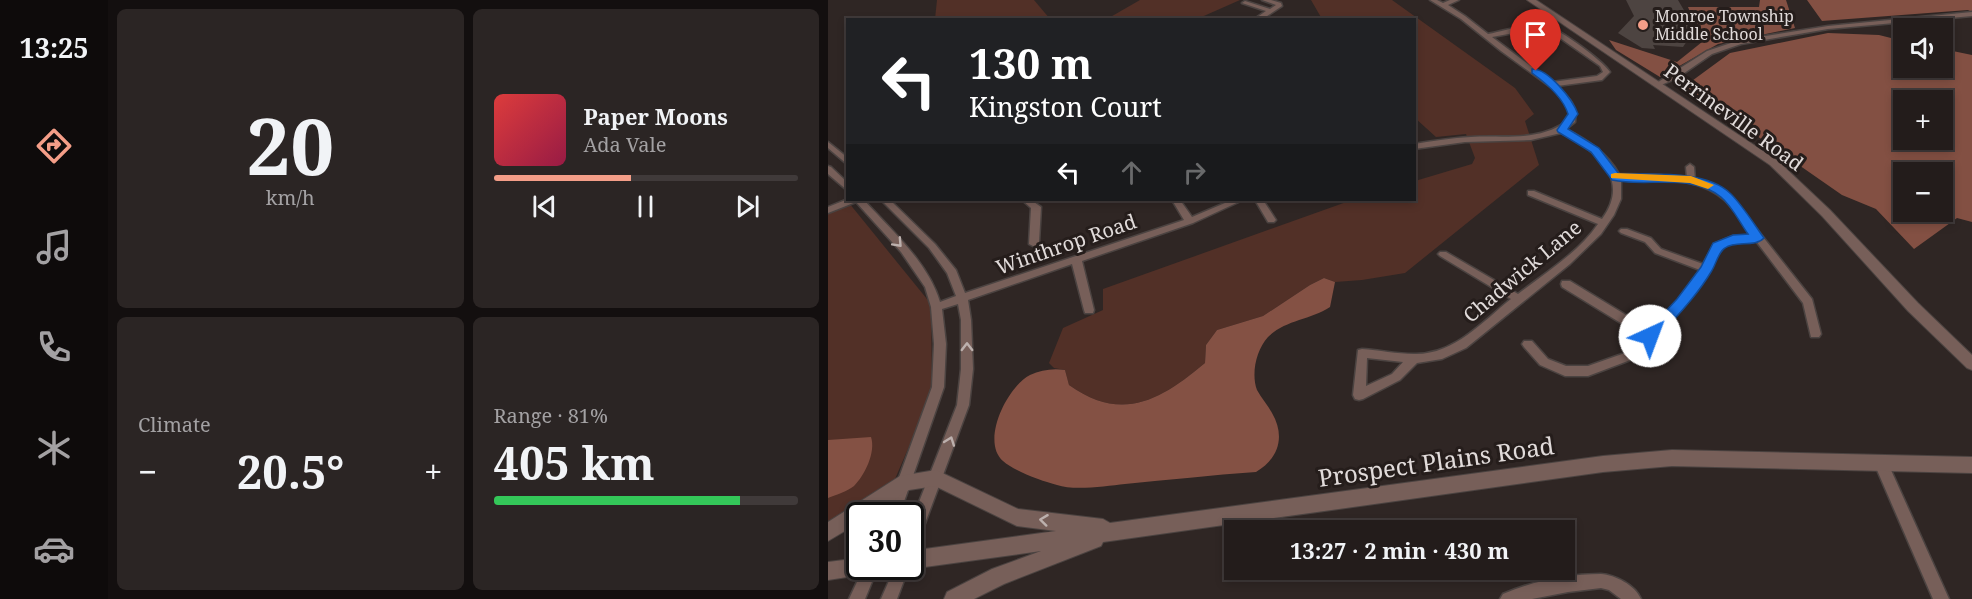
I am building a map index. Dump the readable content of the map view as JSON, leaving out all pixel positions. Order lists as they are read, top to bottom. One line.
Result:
{"streets":{"street":["Perrineville Road","Winthrop Road","Chadwick Lane","Prospect Plains Road"]},"places":["Monroe Township Middle School"],"page":{"tabs":"13:25","tile":[["20","km/h"],"Climate",["Range · 81%","405 km"]],"map_buttons":["+","−"],"turn":["130 m","Kingston Court"],"song":["Paper Moons","Ada Vale"],"heat":["−","20.5°","+"],"limit":"30","trip":"13:27 · 2 min · 430 m"}}
